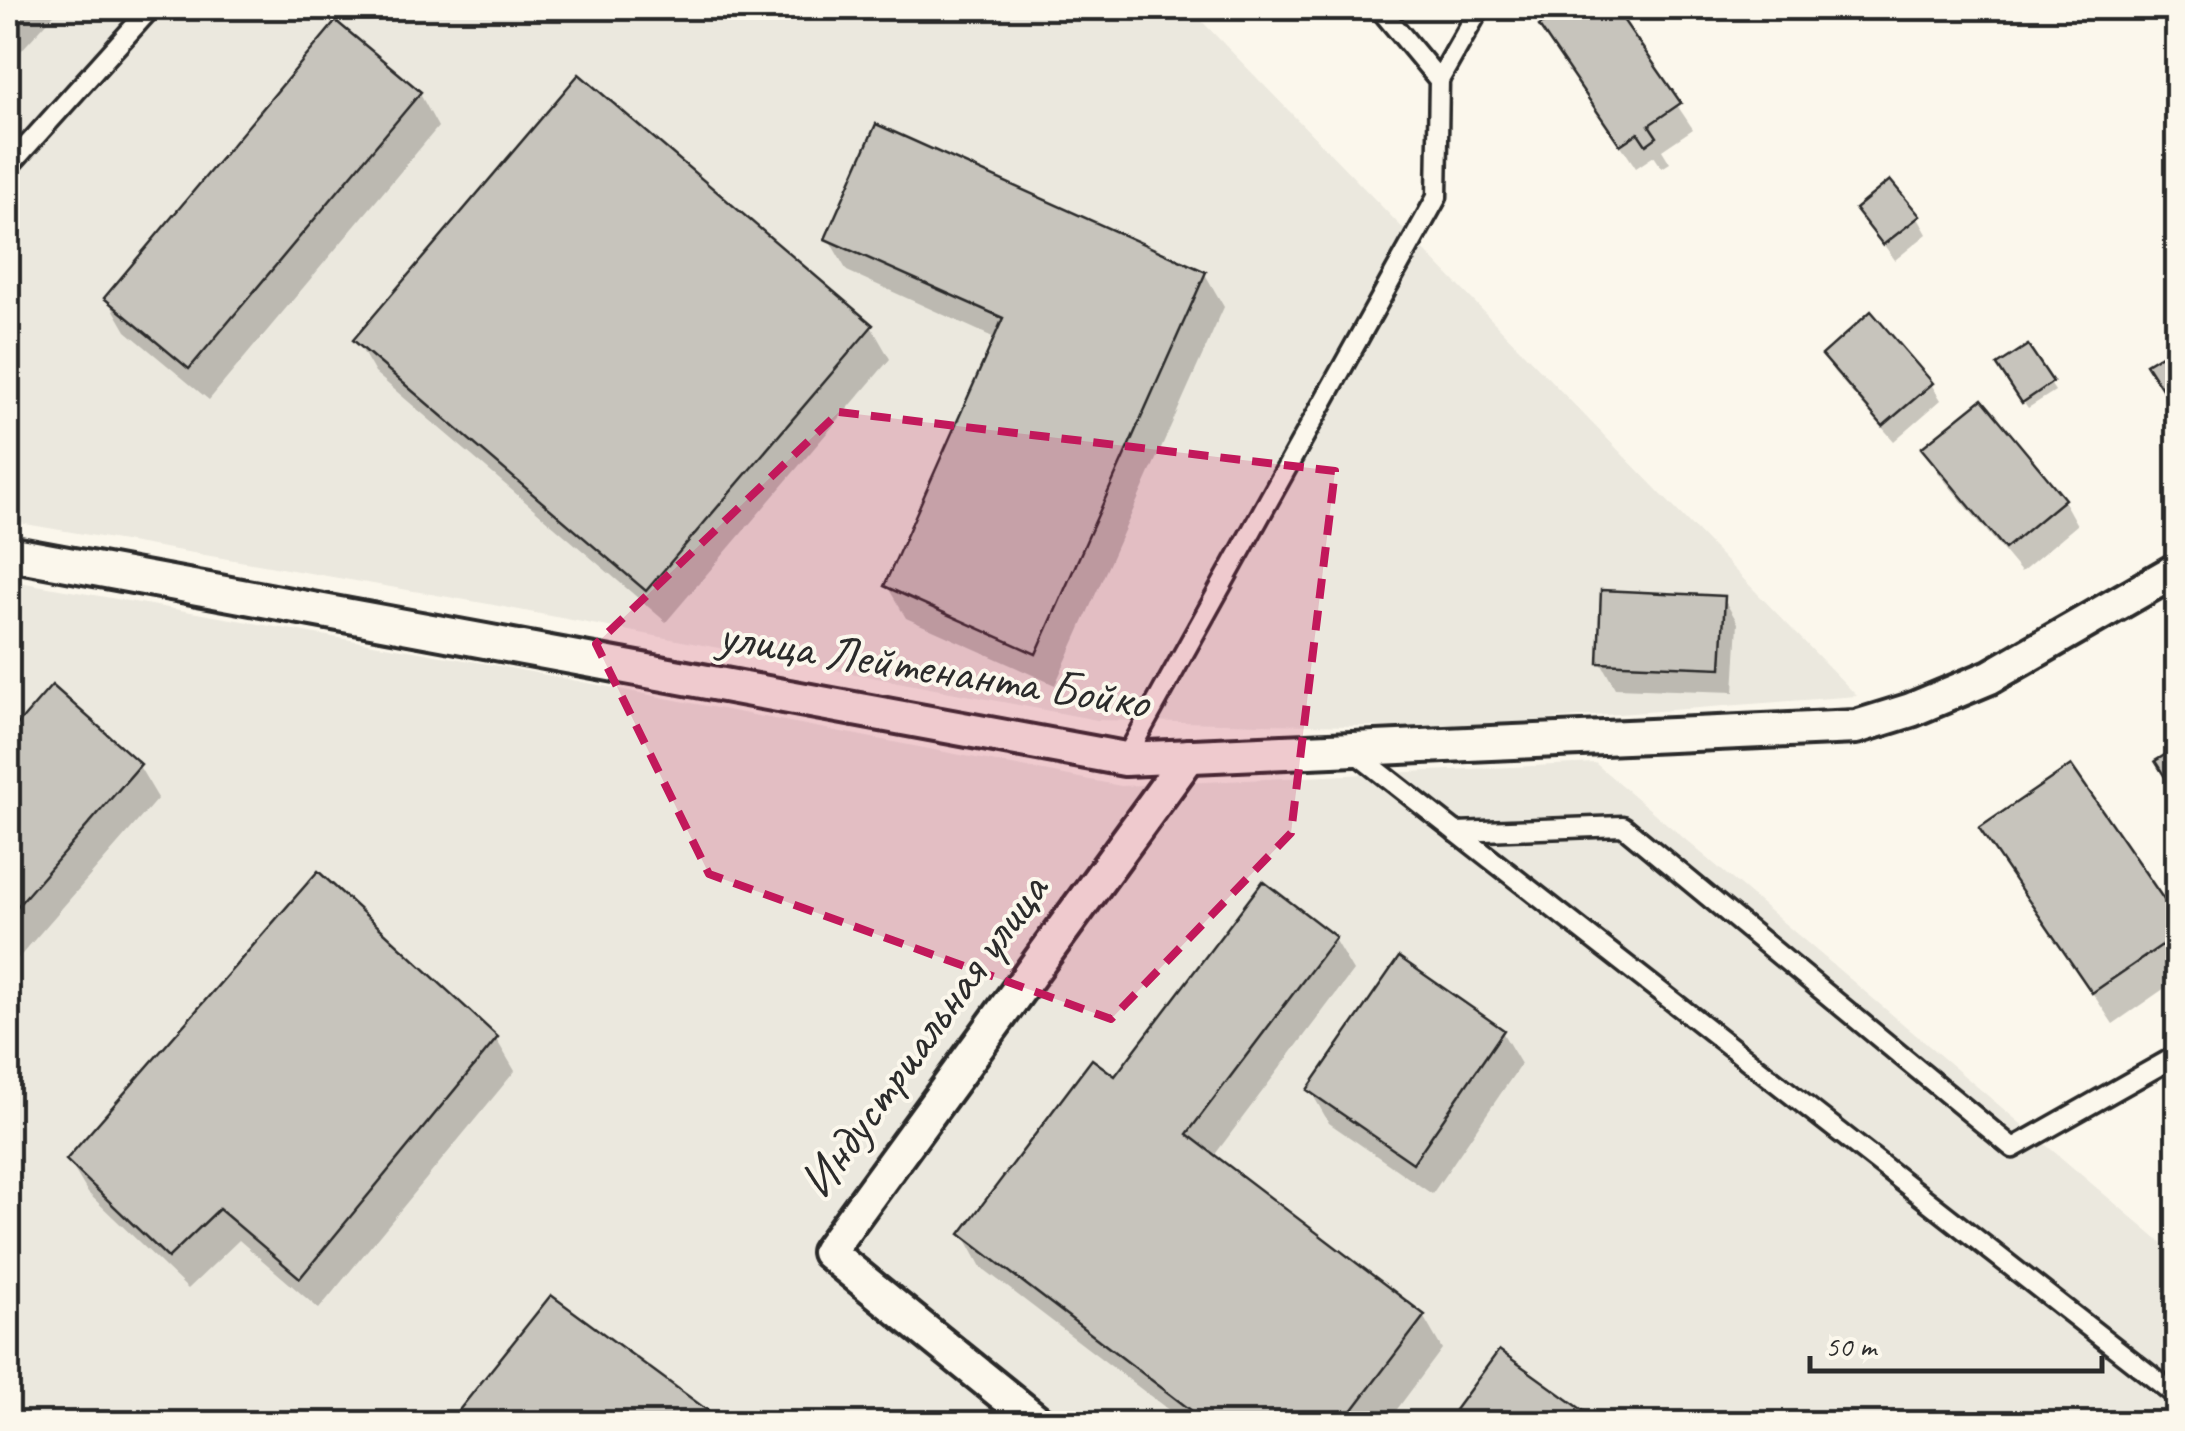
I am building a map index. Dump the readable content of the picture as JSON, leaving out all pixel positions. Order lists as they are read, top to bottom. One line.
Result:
{"streets":{"street":["улица Лейтенанта Бойко","Индустриальная улица"]},"crossings":[["улица Лейтенанта Бойко","Индустриальная улица"]],"scale_bar":"50 m"}
